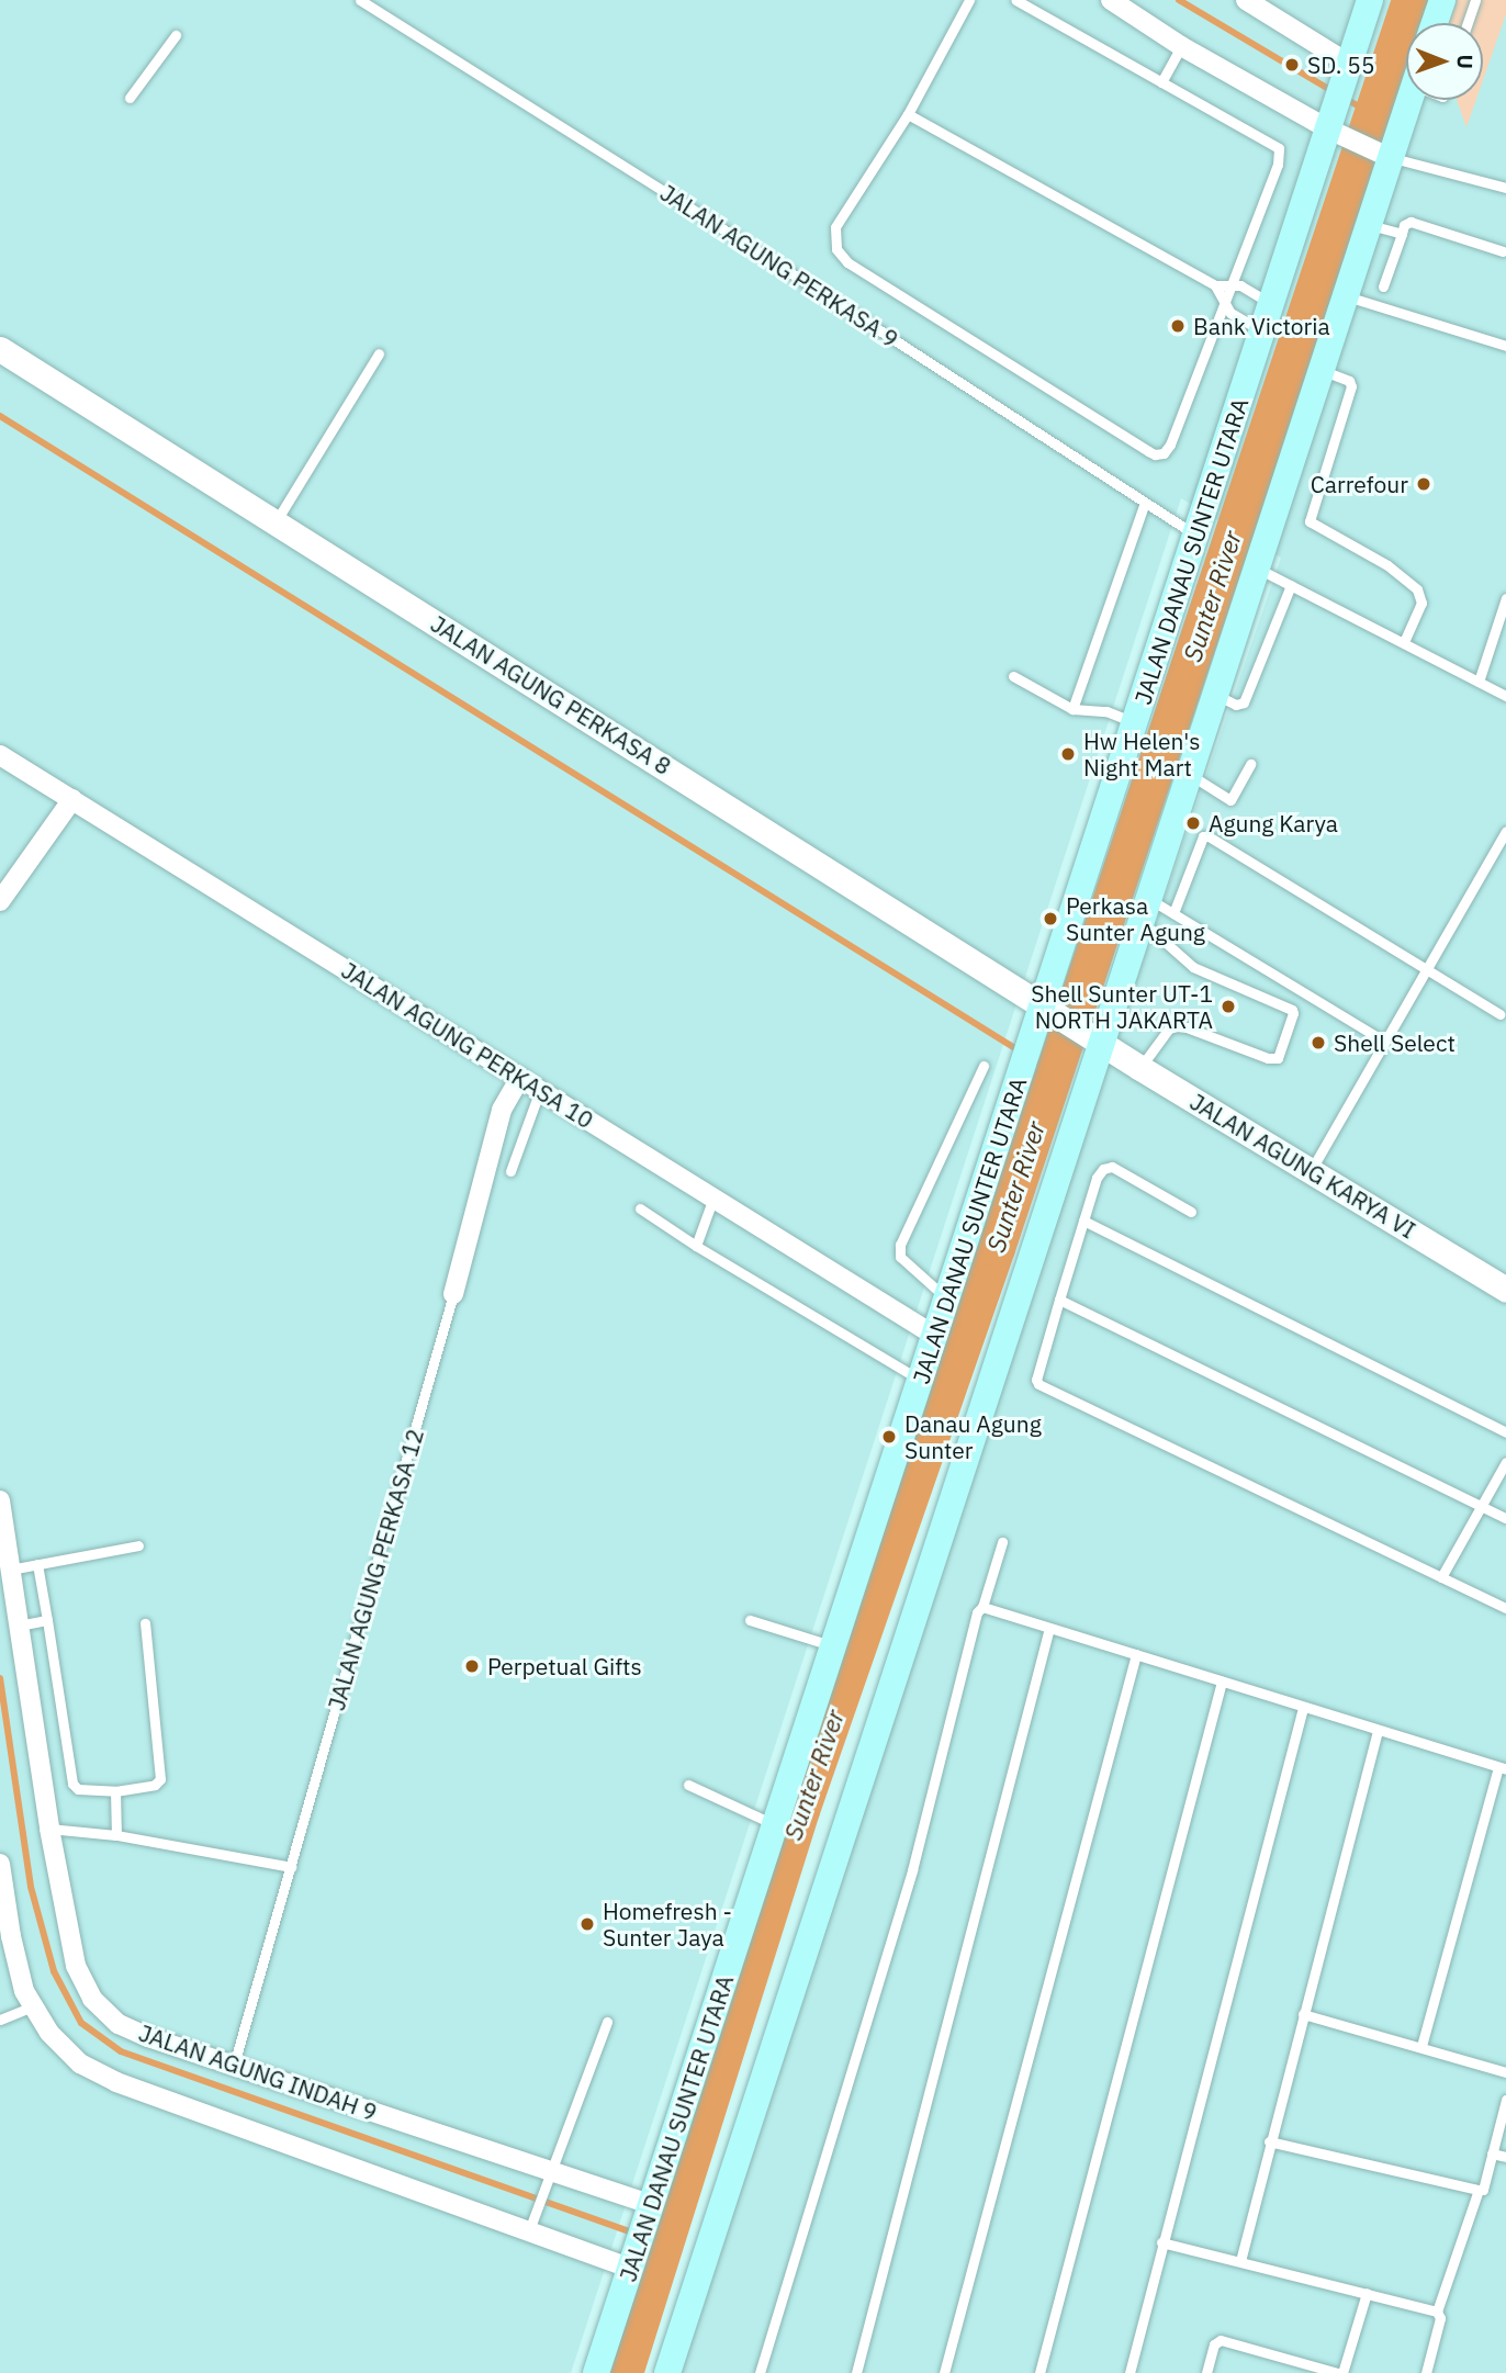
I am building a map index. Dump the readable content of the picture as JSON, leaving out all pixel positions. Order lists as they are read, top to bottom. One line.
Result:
{"streets":{"main road":["JALAN DANAU SUNTER UTARA"],"street":["JALAN AGUNG PERKASA 8","JALAN AGUNG PERKASA 10","JALAN AGUNG KARYA VI","JALAN AGUNG PERKASA 12","JALAN AGUNG INDAH 9"],"lane":["JALAN AGUNG PERKASA 9"]},"crossings":[["JALAN AGUNG PERKASA 9","JALAN DANAU SUNTER UTARA"],["JALAN DANAU SUNTER UTARA","JALAN AGUNG PERKASA 8"],["JALAN DANAU SUNTER UTARA","JALAN AGUNG PERKASA 10"],["JALAN DANAU SUNTER UTARA","JALAN AGUNG INDAH 9"],["JALAN AGUNG PERKASA 8","JALAN AGUNG KARYA VI"],["JALAN AGUNG PERKASA 10","JALAN AGUNG PERKASA 12"],["JALAN AGUNG PERKASA 12","JALAN AGUNG INDAH 9"]],"water":["Sunter River"],"places":["SD. 55","Bank Victoria","Carrefour","Hw Helen's Night Mart","Agung Karya","Perkasa Sunter Agung","Shell Sunter UT-1 NORTH JAKARTA","Shell Select","Danau Agung Sunter","Perpetual Gifts","Homefresh - Sunter Jaya"],"north":"right"}
